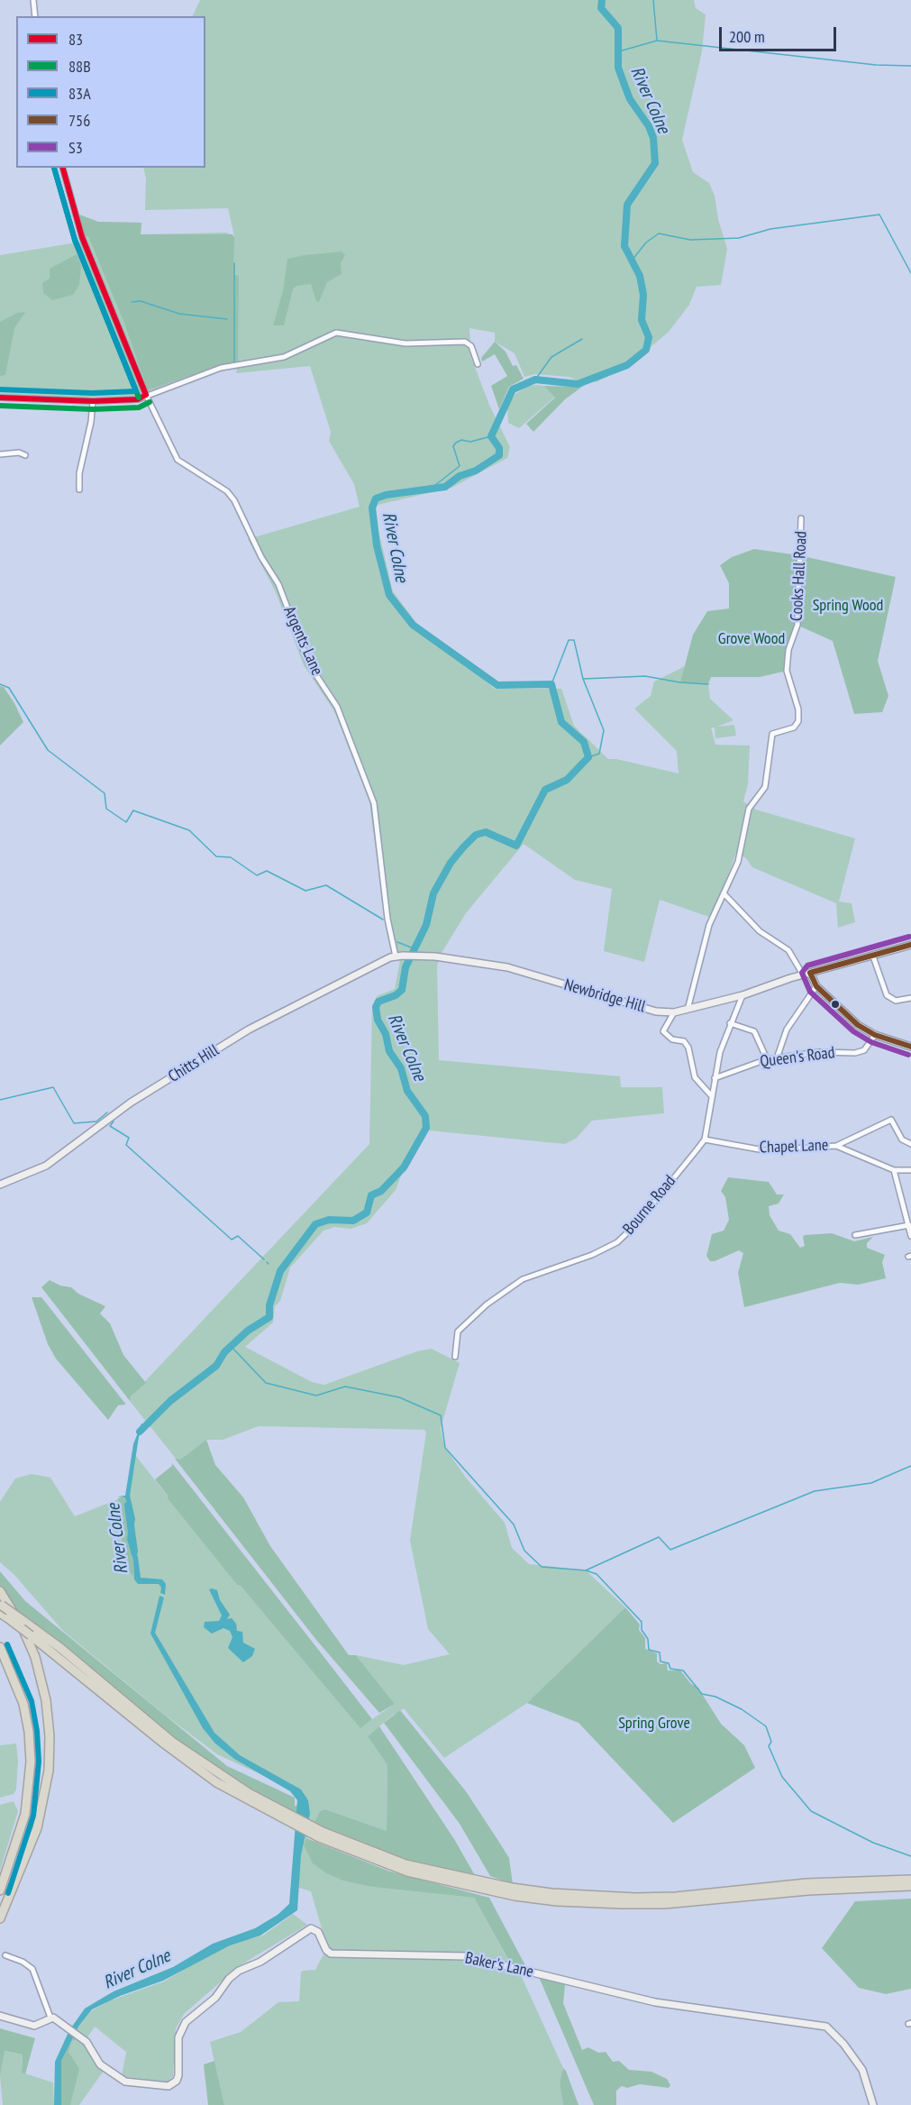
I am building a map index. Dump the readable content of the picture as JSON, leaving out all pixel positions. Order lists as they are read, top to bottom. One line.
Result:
{"streets":{"street":["Cooks Hall Road","Argents Lane","Newbridge Hill","Queen's Road","Chitts Hill","Chapel Lane","Bourne Road","Baker's Lane"]},"crossings":[["Cooks Hall Road","Newbridge Hill"],["Argents Lane","Newbridge Hill"],["Argents Lane","Chitts Hill"],["Newbridge Hill","Chitts Hill"],["Chapel Lane","Bourne Road"]],"water":["River Colne"],"parks":["Spring Wood","Grove Wood","Spring Grove"],"lines":["transit line 83","transit line 88B","transit line 83A","transit line S3","transit line 756"],"legend":["83","88B","83A","756","S3"],"scale_bar":"200 m"}
